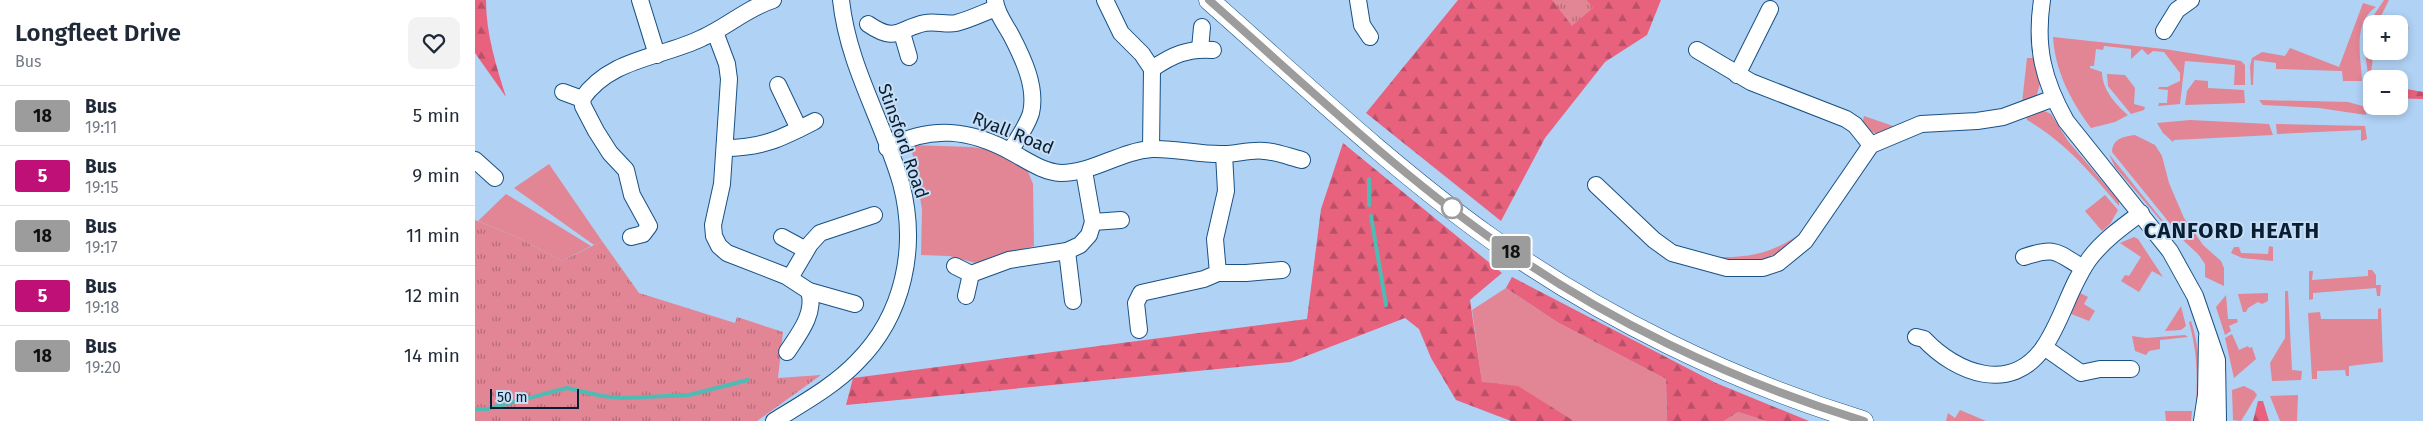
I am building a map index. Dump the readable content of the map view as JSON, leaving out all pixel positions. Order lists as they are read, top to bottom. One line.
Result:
{"streets":{"street":["Ryall Road","Stinsford Road"]},"crossings":[["Ryall Road","Stinsford Road"]],"districts":["CANFORD HEATH"],"lines":["bus line 18"],"scale_bar":"50 m","page":{"heading":["Longfleet Drive","Bus"],"on_map":"18","map_buttons":["+","−"],"list":[{"mark":"18","name":"Bus","note":"19:11","value":"5 min"},{"mark":"5","name":"Bus","note":"19:15","value":"9 min"},{"mark":"18","name":"Bus","note":"19:17","value":"11 min"},{"mark":"5","name":"Bus","note":"19:18","value":"12 min"},{"mark":"18","name":"Bus","note":"19:20","value":"14 min"}],"scale":"50 m"}}
